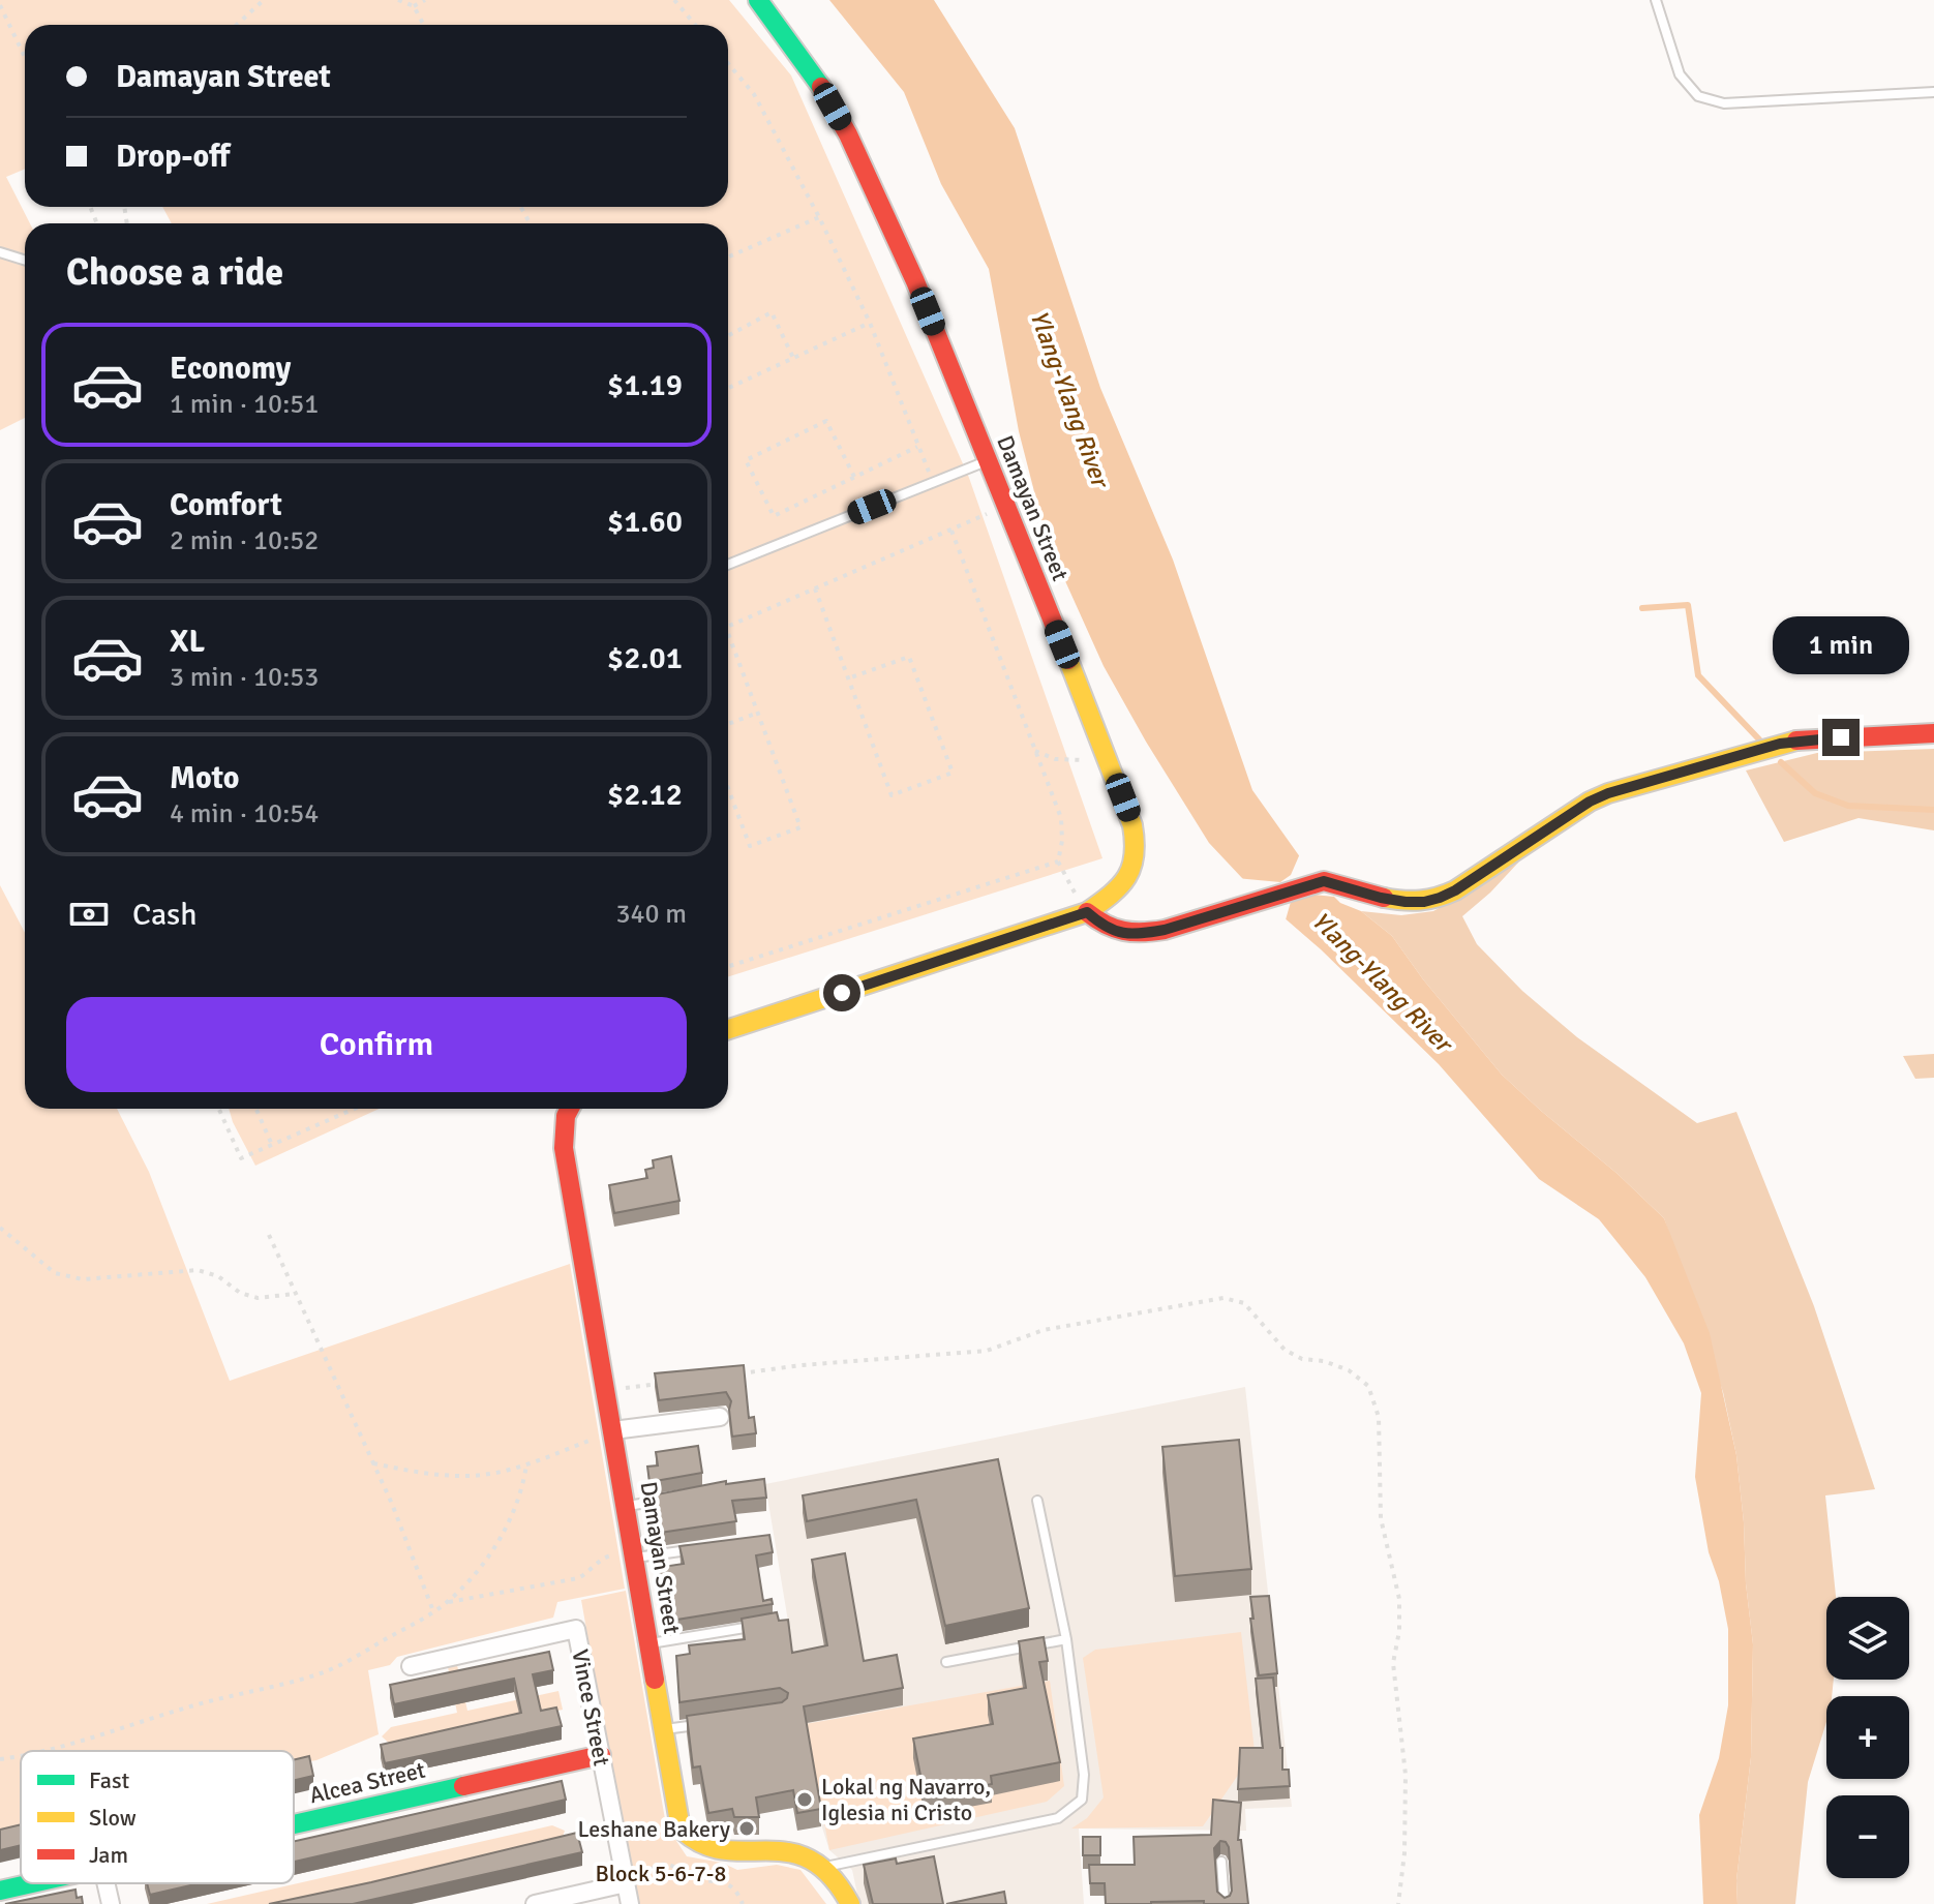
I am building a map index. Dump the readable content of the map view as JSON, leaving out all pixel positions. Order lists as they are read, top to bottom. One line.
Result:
{"streets":{"street":["Damayan Street","Vince Street","Alcea Street"]},"crossings":[["Vince Street","Alcea Street"]],"water":["Ylang-Ylang River"],"parks":["Block 5-6-7-8"],"places":["Lokal ng Navarro, Iglesia ni Cristo","Leshane Bakery"],"legend":["Fast","Slow","Jam"],"page":{"banner":["Damayan Street","Drop-off"],"heading":"Choose a ride","list":[{"name":"Economy","note":"1 min · 10:51","value":"$1.19"},{"name":"Comfort","note":"2 min · 10:52","value":"$1.60"},{"name":"XL","note":"3 min · 10:53","value":"$2.01"},{"name":"Moto","note":"4 min · 10:54","value":"$2.12"}],"bubble":"1 min","pay":["Cash","340 m"],"buttons":"Confirm","map_buttons":["+","−"]}}
